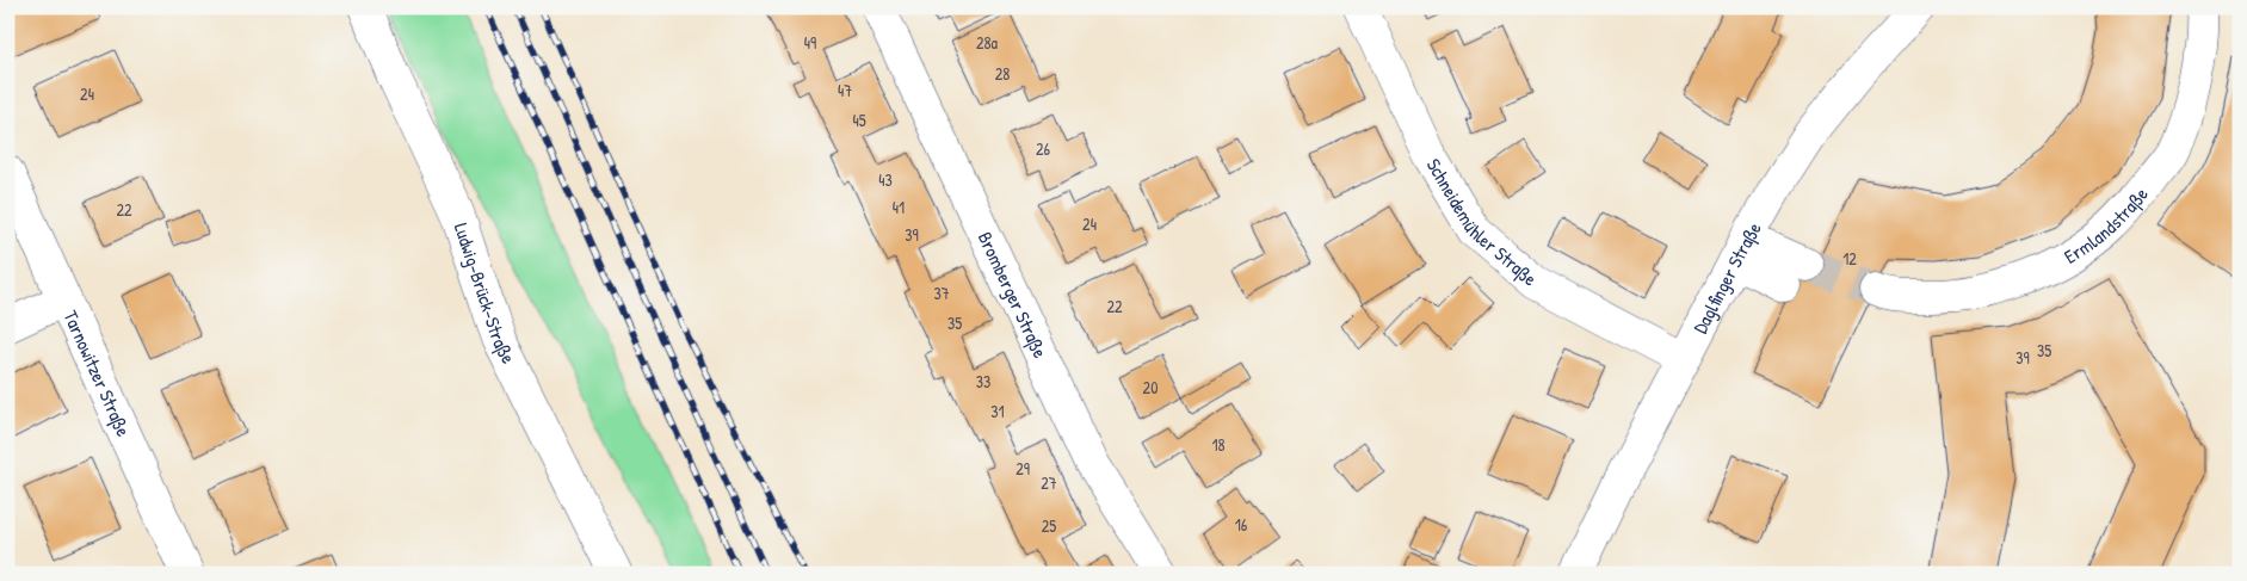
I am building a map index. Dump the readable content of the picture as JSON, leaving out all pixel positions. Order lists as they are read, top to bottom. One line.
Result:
{"streets":{"street":["Schneidemühler Straße","Ermlandstraße","Daglfinger Straße","Ludwig-Brück-Straße","Bromberger Straße","Tarnowitzer Straße"]},"crossings":[["Schneidemühler Straße","Daglfinger Straße"]],"house_numbers":["49","28a","28","47","24","45","26","43","41","22","24","39","12","37","22","35","35","39","33","20","31","18","29","27","16","25"]}
